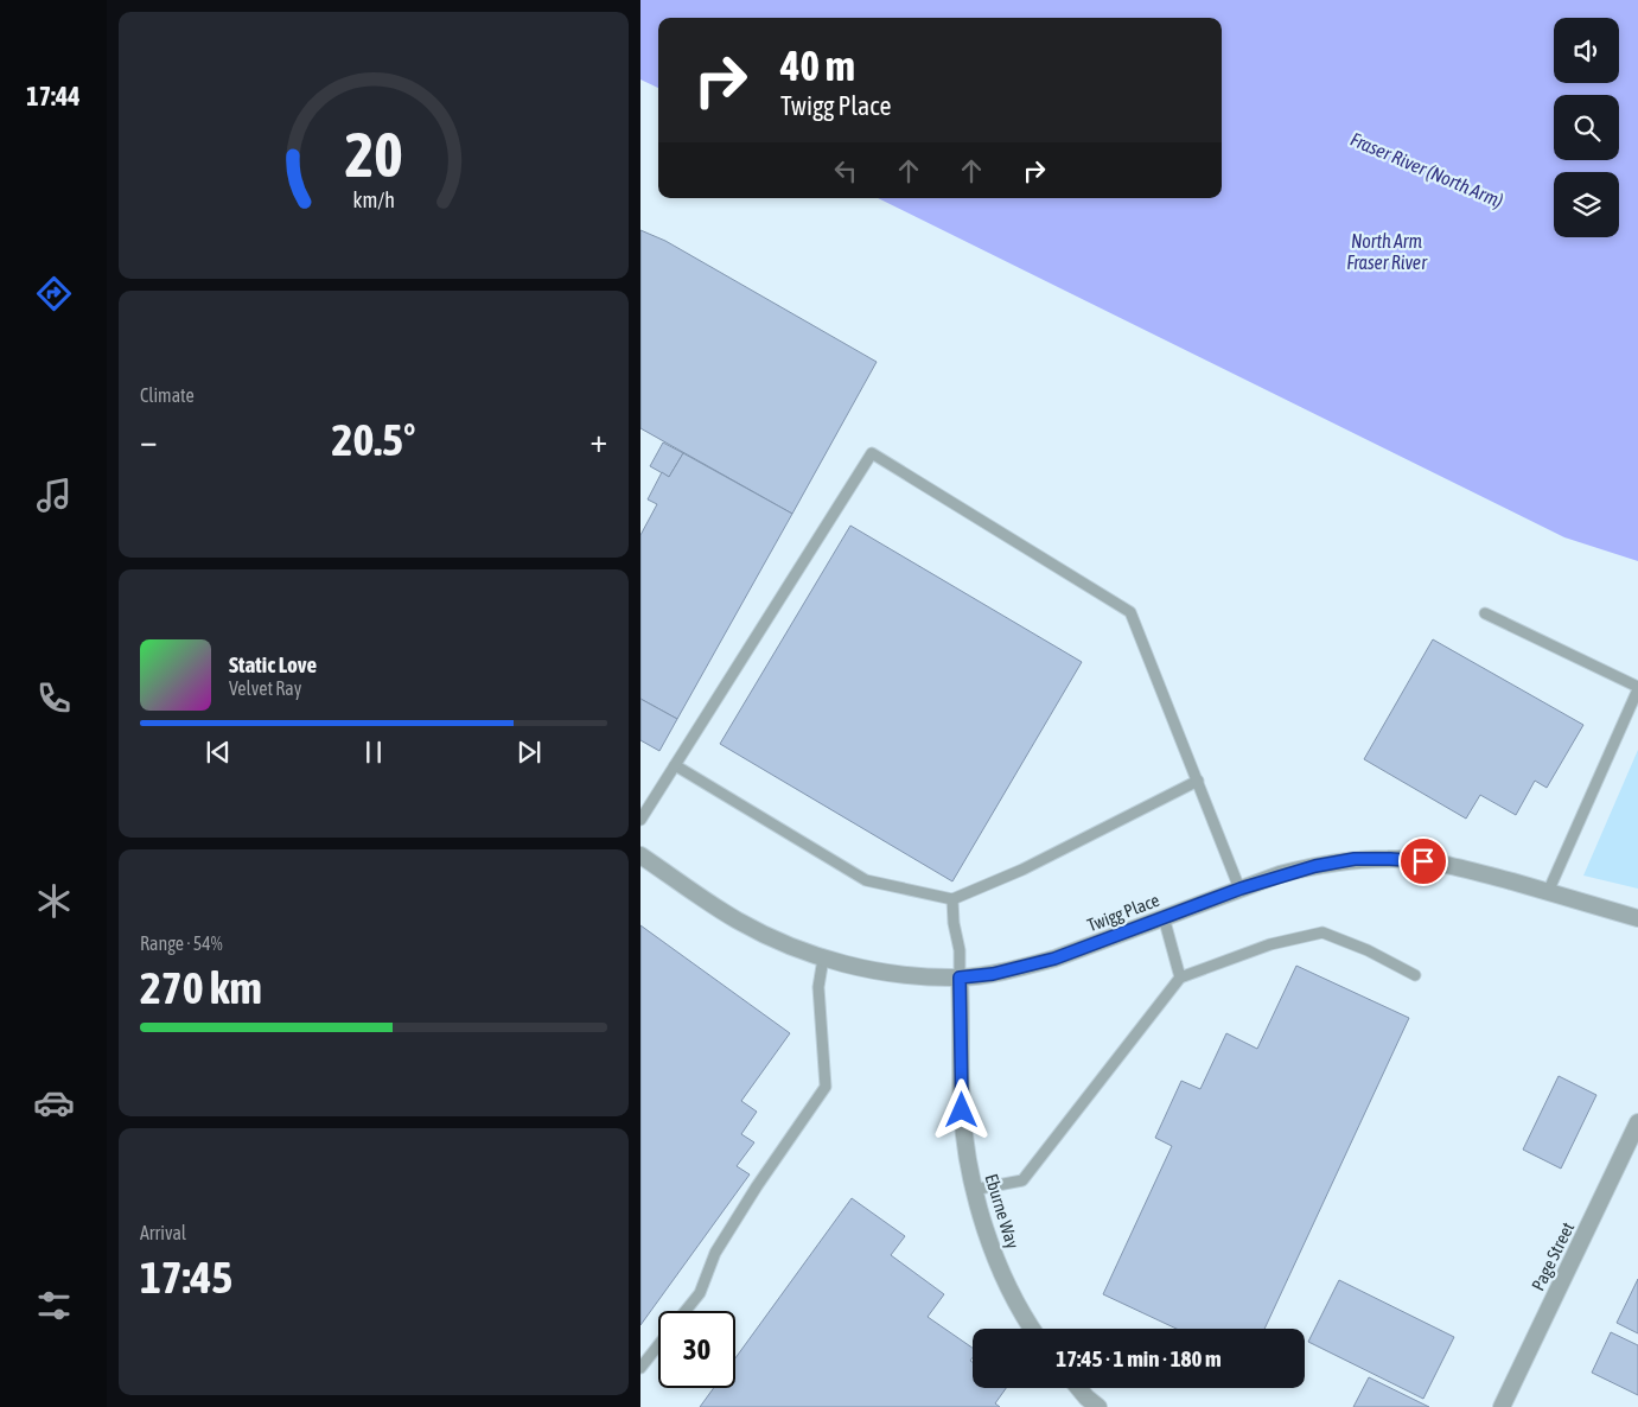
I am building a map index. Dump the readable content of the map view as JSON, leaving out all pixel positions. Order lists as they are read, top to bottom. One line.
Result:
{"streets":{"street":["Twigg Place","Eburne Way","Page Street"]},"crossings":[["Twigg Place","Eburne Way"]],"water":["Fraser River (North Arm)","North Arm Fraser River"],"page":{"tabs":"17:44","turn":["40 m","Twigg Place"],"tile":["Climate",["Range · 54%","270 km"],["Arrival","17:45"]],"heat":["−","20.5°","+"],"song":["Static Love","Velvet Ray"],"limit":"30","trip":"17:45 · 1 min · 180 m","gauge":["20","km/h"]}}
